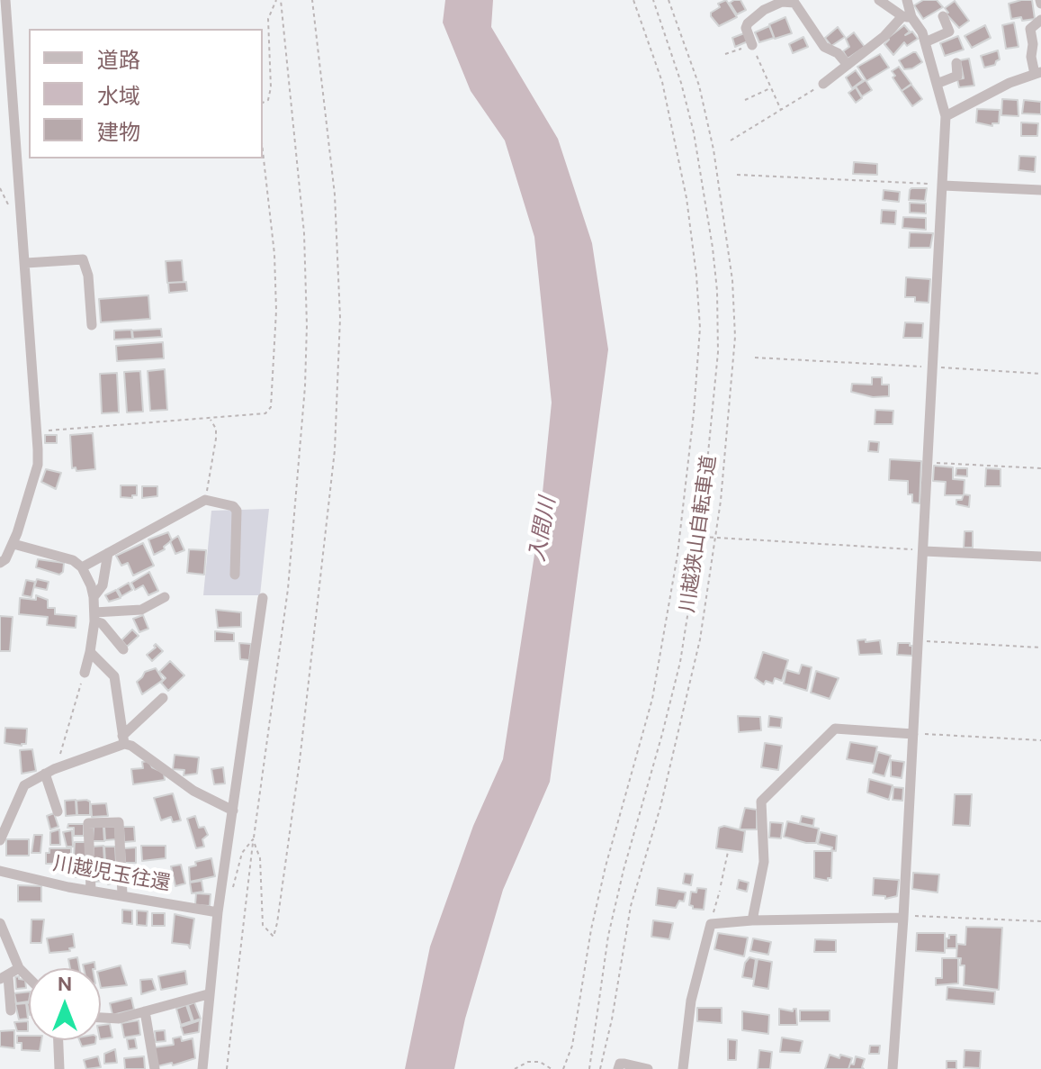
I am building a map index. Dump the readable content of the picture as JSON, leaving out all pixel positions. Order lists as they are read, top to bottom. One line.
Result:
{"streets":{"street":["川越児玉往還"],"path":["川越狭山自転車道"]},"water":["入間川"],"legend":["道路","水域","建物"],"north":"top"}
